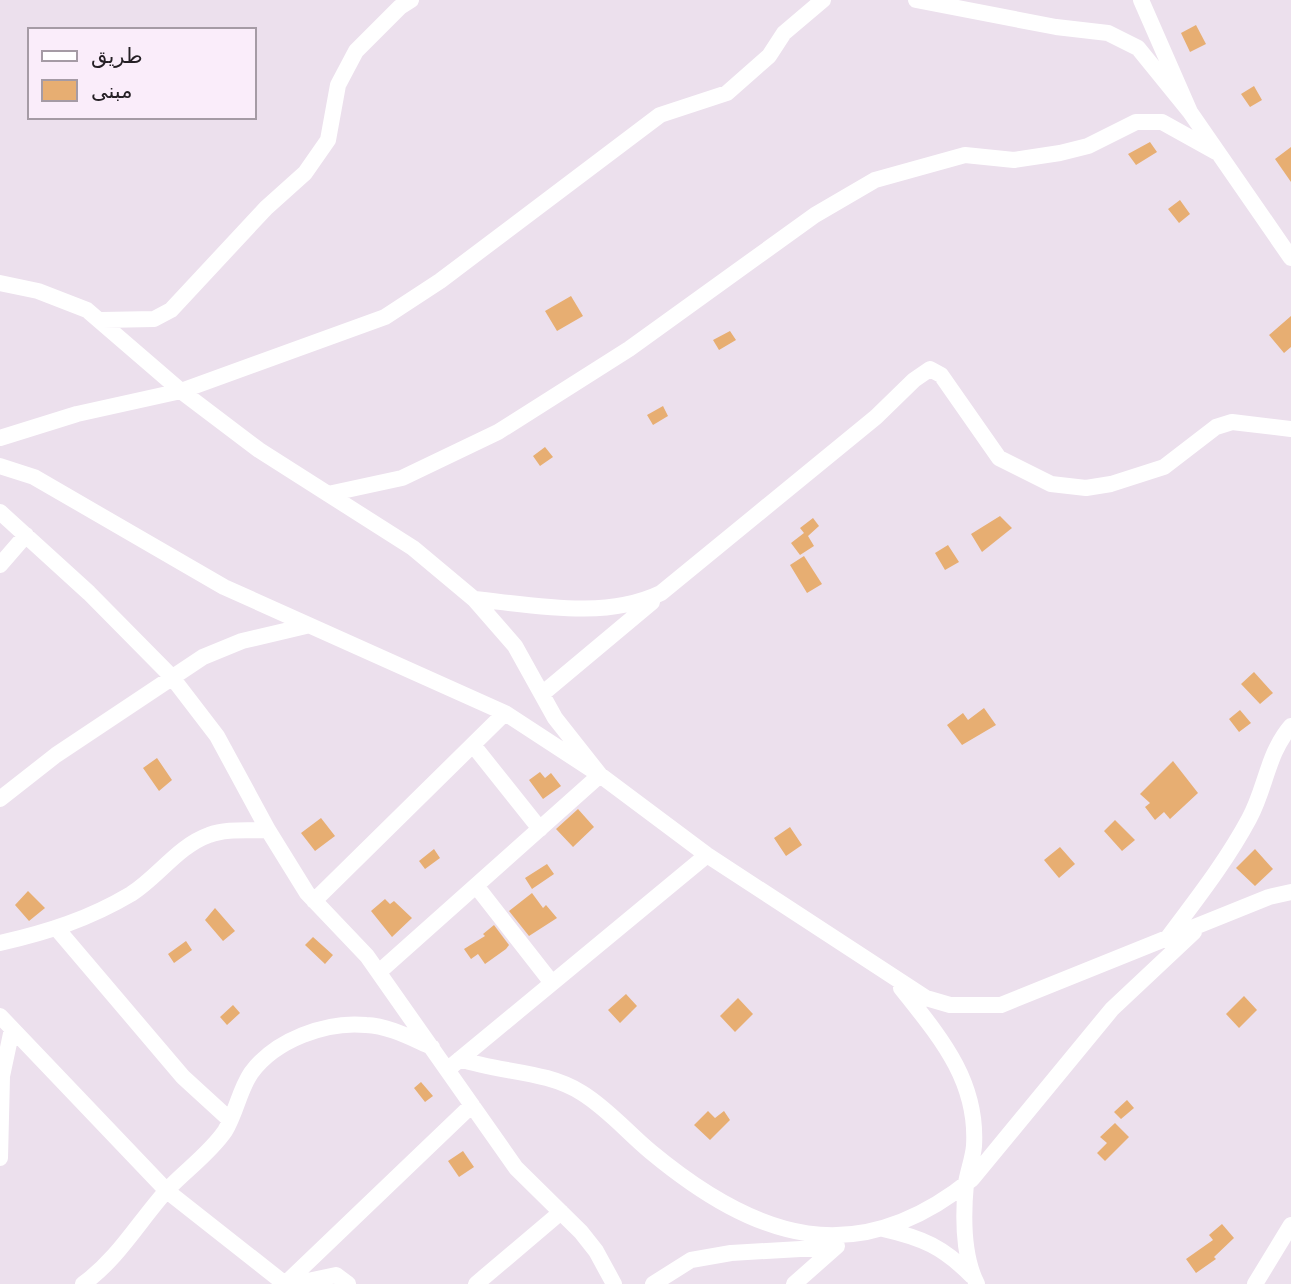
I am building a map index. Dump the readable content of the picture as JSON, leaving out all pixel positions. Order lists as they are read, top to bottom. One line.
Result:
{"legend":["طريق","مبنى"]}
